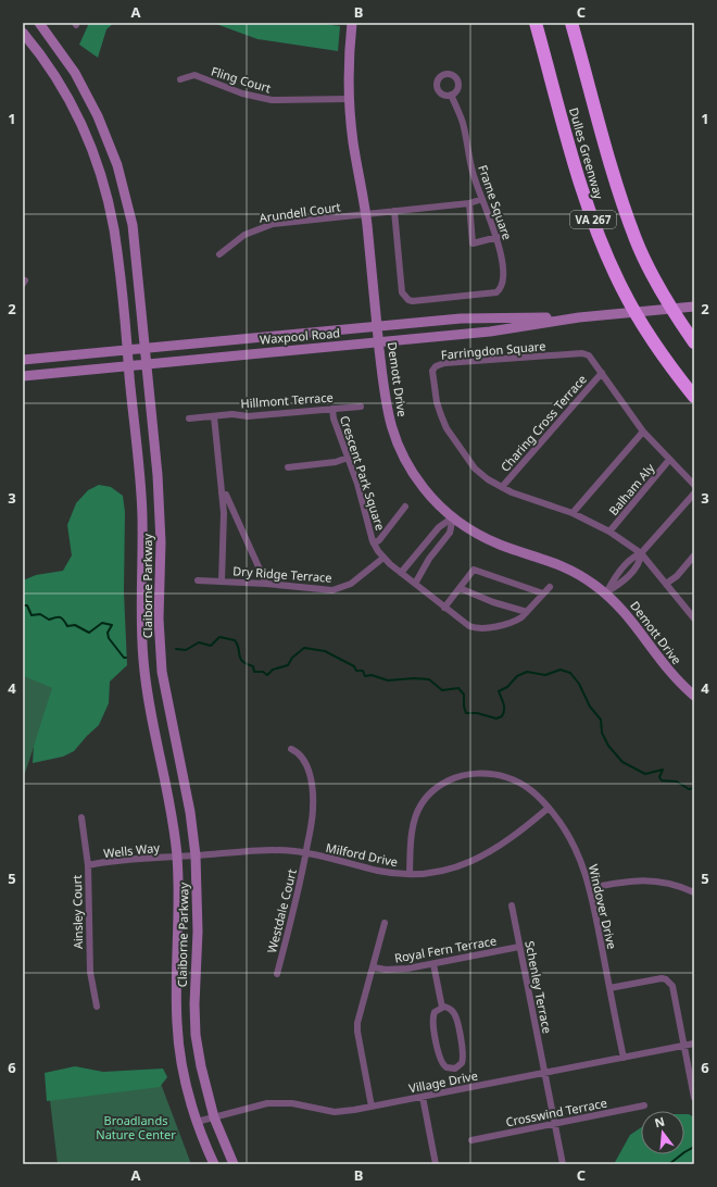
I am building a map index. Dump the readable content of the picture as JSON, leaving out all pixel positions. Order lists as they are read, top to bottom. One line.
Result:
{"streets":{"highway":["Dulles Greenway","VA 267"],"main road":["Waxpool Road","Demott Drive","Claiborne Parkway"],"street":["Fling Court","Frame Square","Arundell Court","Farringdon Square","Hillmont Terrace","Charing Cross Terrace","Crescent Park Square","Balham Aly","Dry Ridge Terrace","Wells Way","Milford Drive","Windover Drive","Westdale Court","Ainsley Court","Royal Fern Terrace","Schenley Terrace","Village Drive","Crosswind Terrace"]},"crossings":[["Fling Court","Demott Drive"],["Frame Square","Arundell Court"],["Arundell Court","Demott Drive"],["Waxpool Road","Demott Drive"],["Waxpool Road","Claiborne Parkway"],["Farringdon Square","Charing Cross Terrace"],["Farringdon Square","Balham Aly"],["Hillmont Terrace","Crescent Park Square"],["Crescent Park Square","Dry Ridge Terrace"],["Claiborne Parkway","Wells Way"],["Claiborne Parkway","Milford Drive"],["Claiborne Parkway","Village Drive"],["Wells Way","Milford Drive"],["Wells Way","Ainsley Court"],["Milford Drive","Windover Drive"],["Milford Drive","Westdale Court"],["Windover Drive","Village Drive"],["Royal Fern Terrace","Schenley Terrace"],["Schenley Terrace","Village Drive"],["Schenley Terrace","Crosswind Terrace"]],"parks":["Broadlands Nature Center"],"north":"top","grid":{"columns":["A","B","C"],"rows":["1","2","3","4","5","6"]}}
